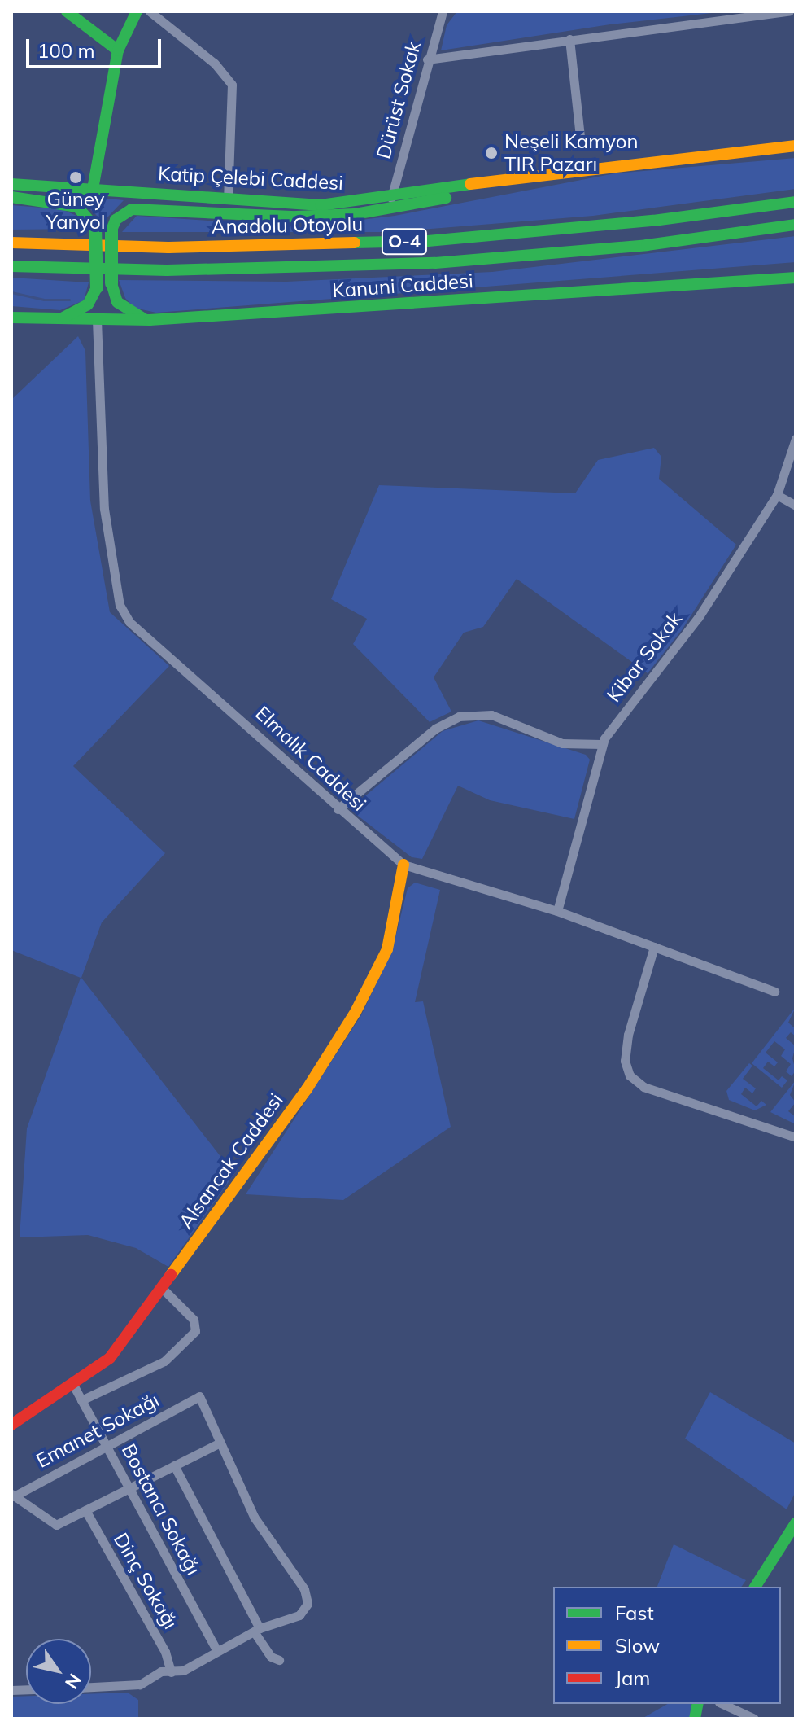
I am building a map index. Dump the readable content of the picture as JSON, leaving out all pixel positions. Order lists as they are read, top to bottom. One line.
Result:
{"streets":{"main road":["Katip Çelebi Caddesi","Anadolu Otoyolu","O-4","Kanuni Caddesi","Alsancak Caddesi"],"street":["Dürüst Sokak","Kibar Sokak","Elmalık Caddesi","Emanet Sokağı","Bostancı Sokağı","Dinç Sokağı"]},"crossings":[["Dürüst Sokak","Katip Çelebi Caddesi"],["Kanuni Caddesi","Elmalık Caddesi"],["Kibar Sokak","Elmalık Caddesi"],["Elmalık Caddesi","Alsancak Caddesi"],["Alsancak Caddesi","Bostancı Sokağı"],["Emanet Sokağı","Bostancı Sokağı"]],"places":["Neşeli Kamyon TIR Pazarı","Güney Yanyol"],"legend":["Fast","Slow","Jam"],"scale_bar":"100 m","north":"bottom right"}
